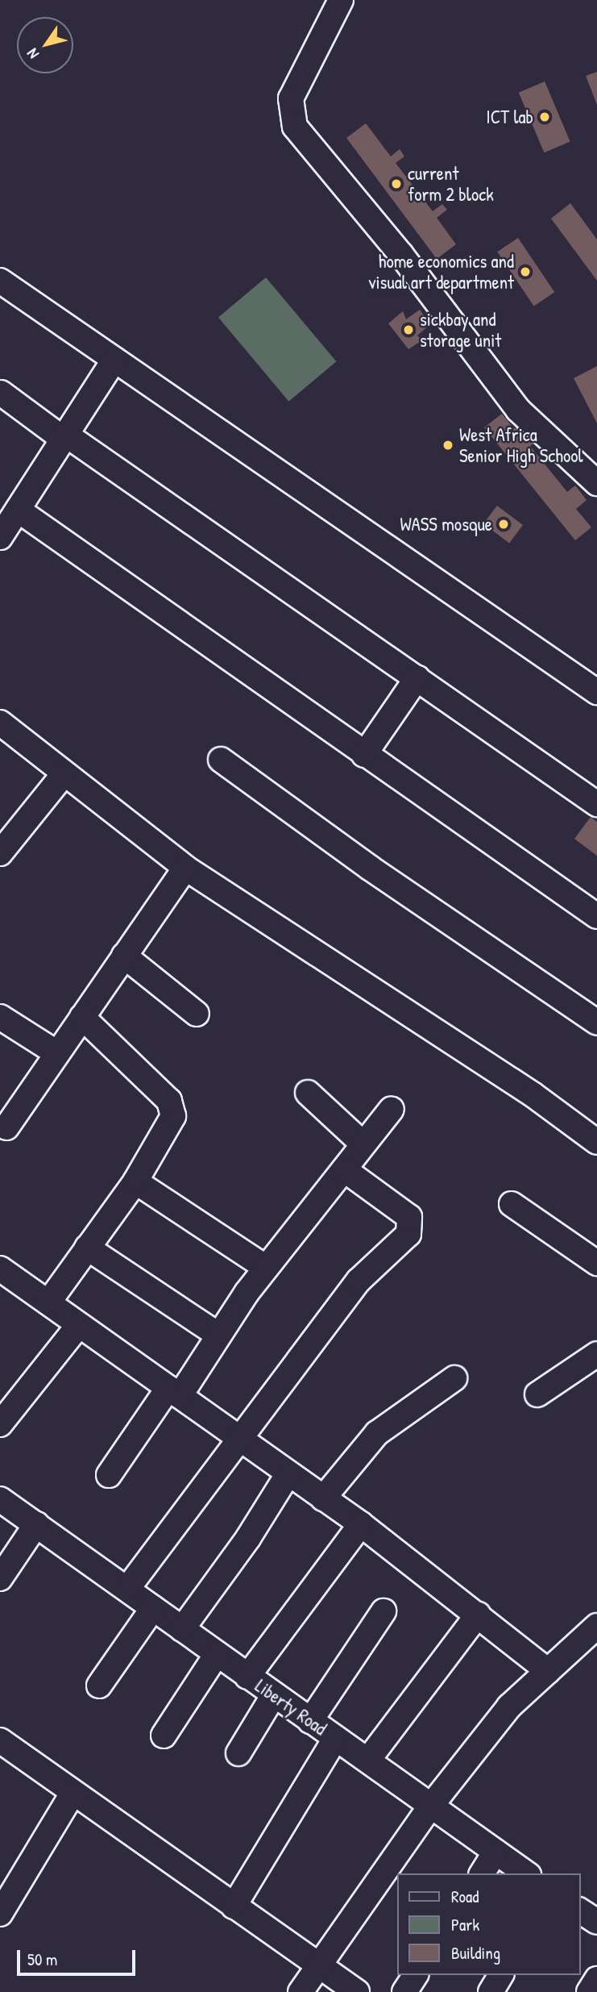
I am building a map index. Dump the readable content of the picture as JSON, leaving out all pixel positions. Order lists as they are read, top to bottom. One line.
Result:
{"streets":{"street":["Liberty Road"]},"places":["ICT lab","current form 2 block","home economics and visual art department","sickbay and storage unit","West Africa Senior High School","WASS mosque"],"legend":["Road","Park","Building"],"scale_bar":"50 m","north":"bottom left"}
